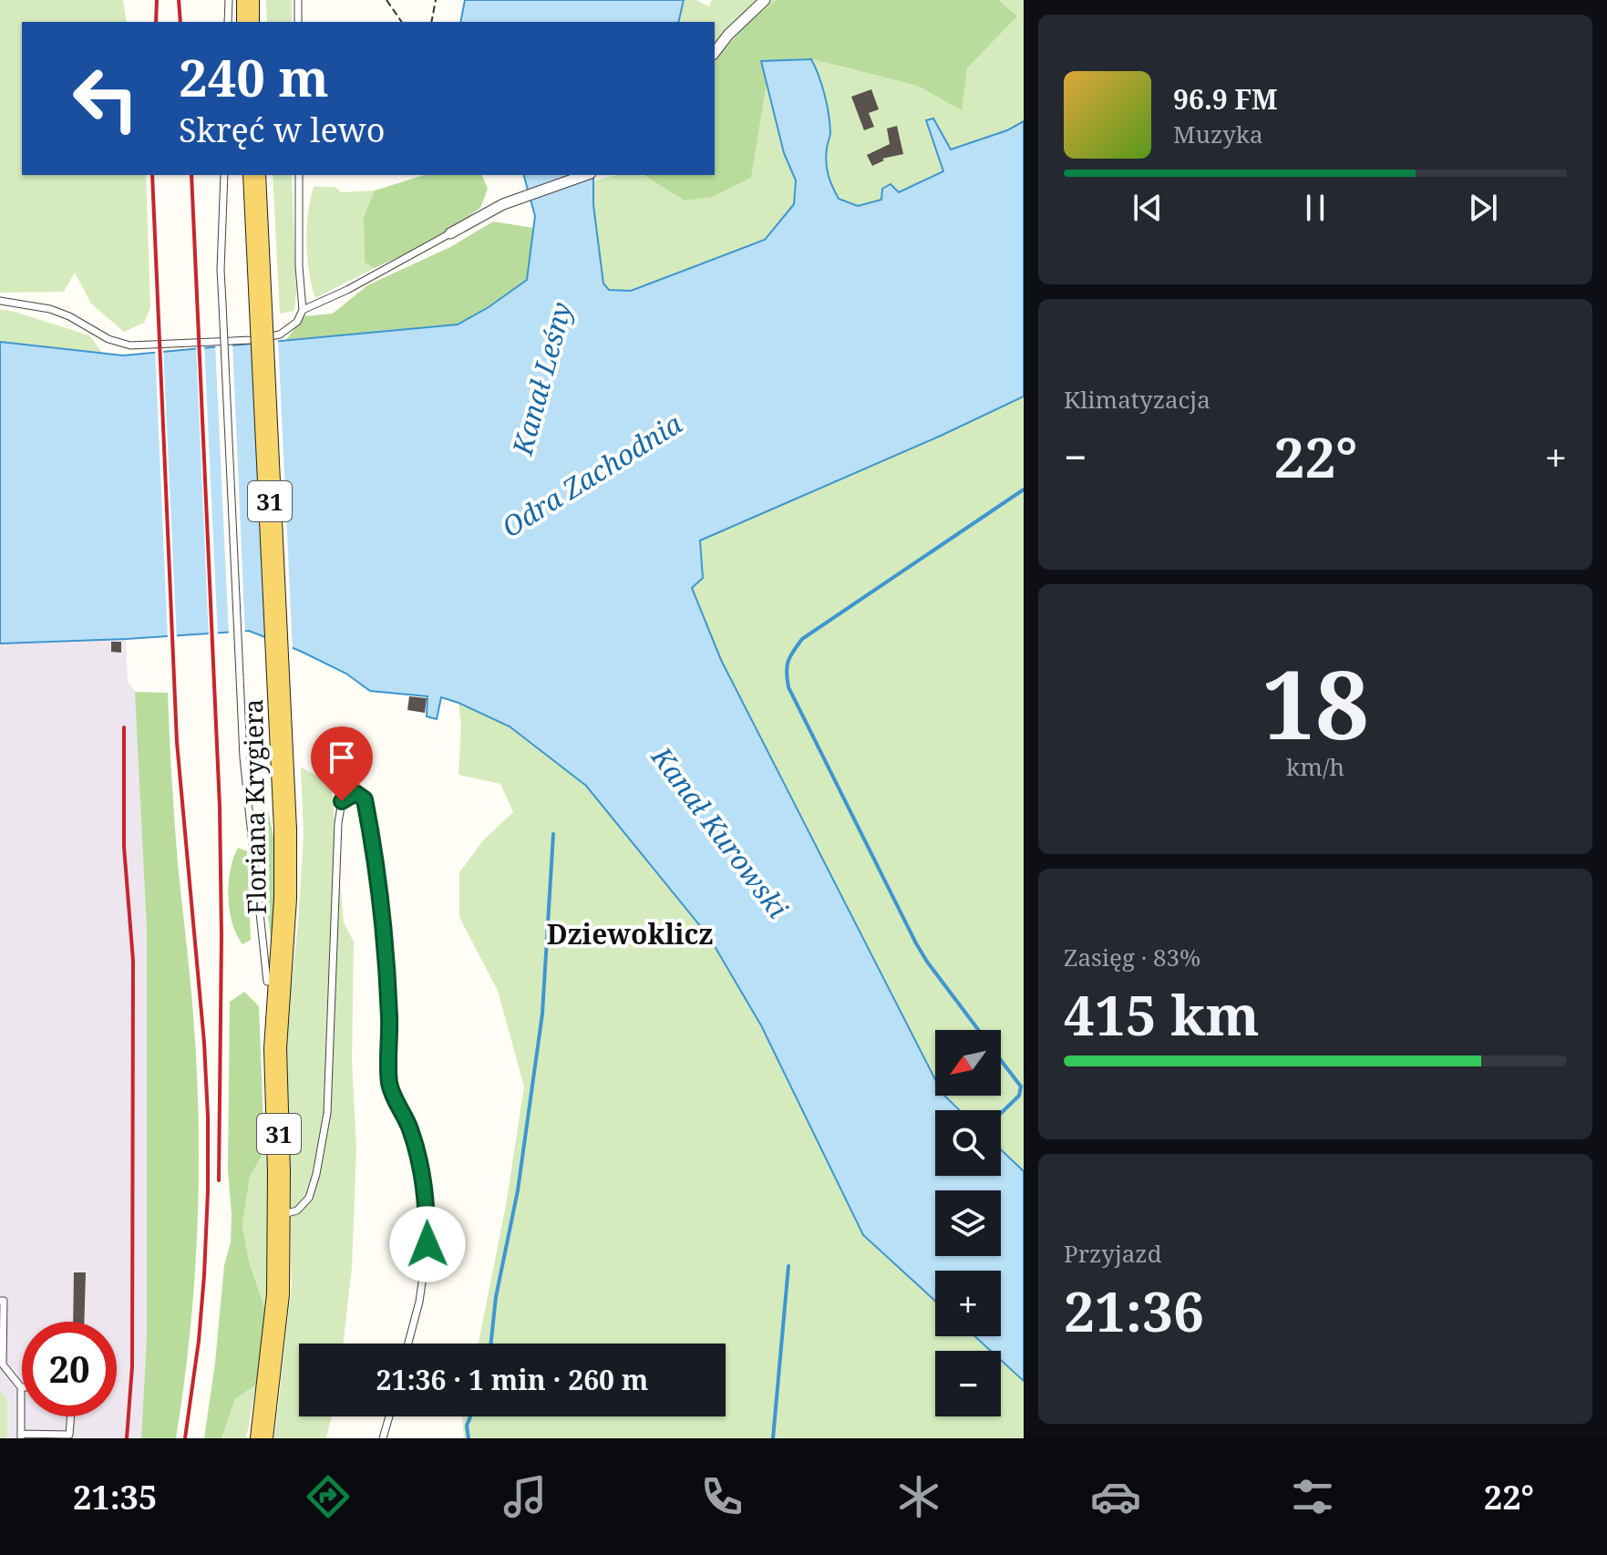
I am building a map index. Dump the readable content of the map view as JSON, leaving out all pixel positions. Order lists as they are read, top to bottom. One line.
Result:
{"streets":{"main road":["31","Floriana Krygiera"]},"districts":["Dziewoklicz"],"water":["Kanał Leśny","Odra Zachodnia","Kanał Kurowski"],"north":"bottom left","page":{"turn":["240 m","Skręć w lewo"],"song":["96.9 FM","Muzyka"],"tile":["Klimatyzacja",["18","km/h"],["Zasięg · 83%","415 km"],["Przyjazd","21:36"]],"heat":["−","22°","+"],"map_buttons":["+","−"],"limit":"20","trip":"21:36 · 1 min · 260 m","tabs":["21:35","22°"]}}
